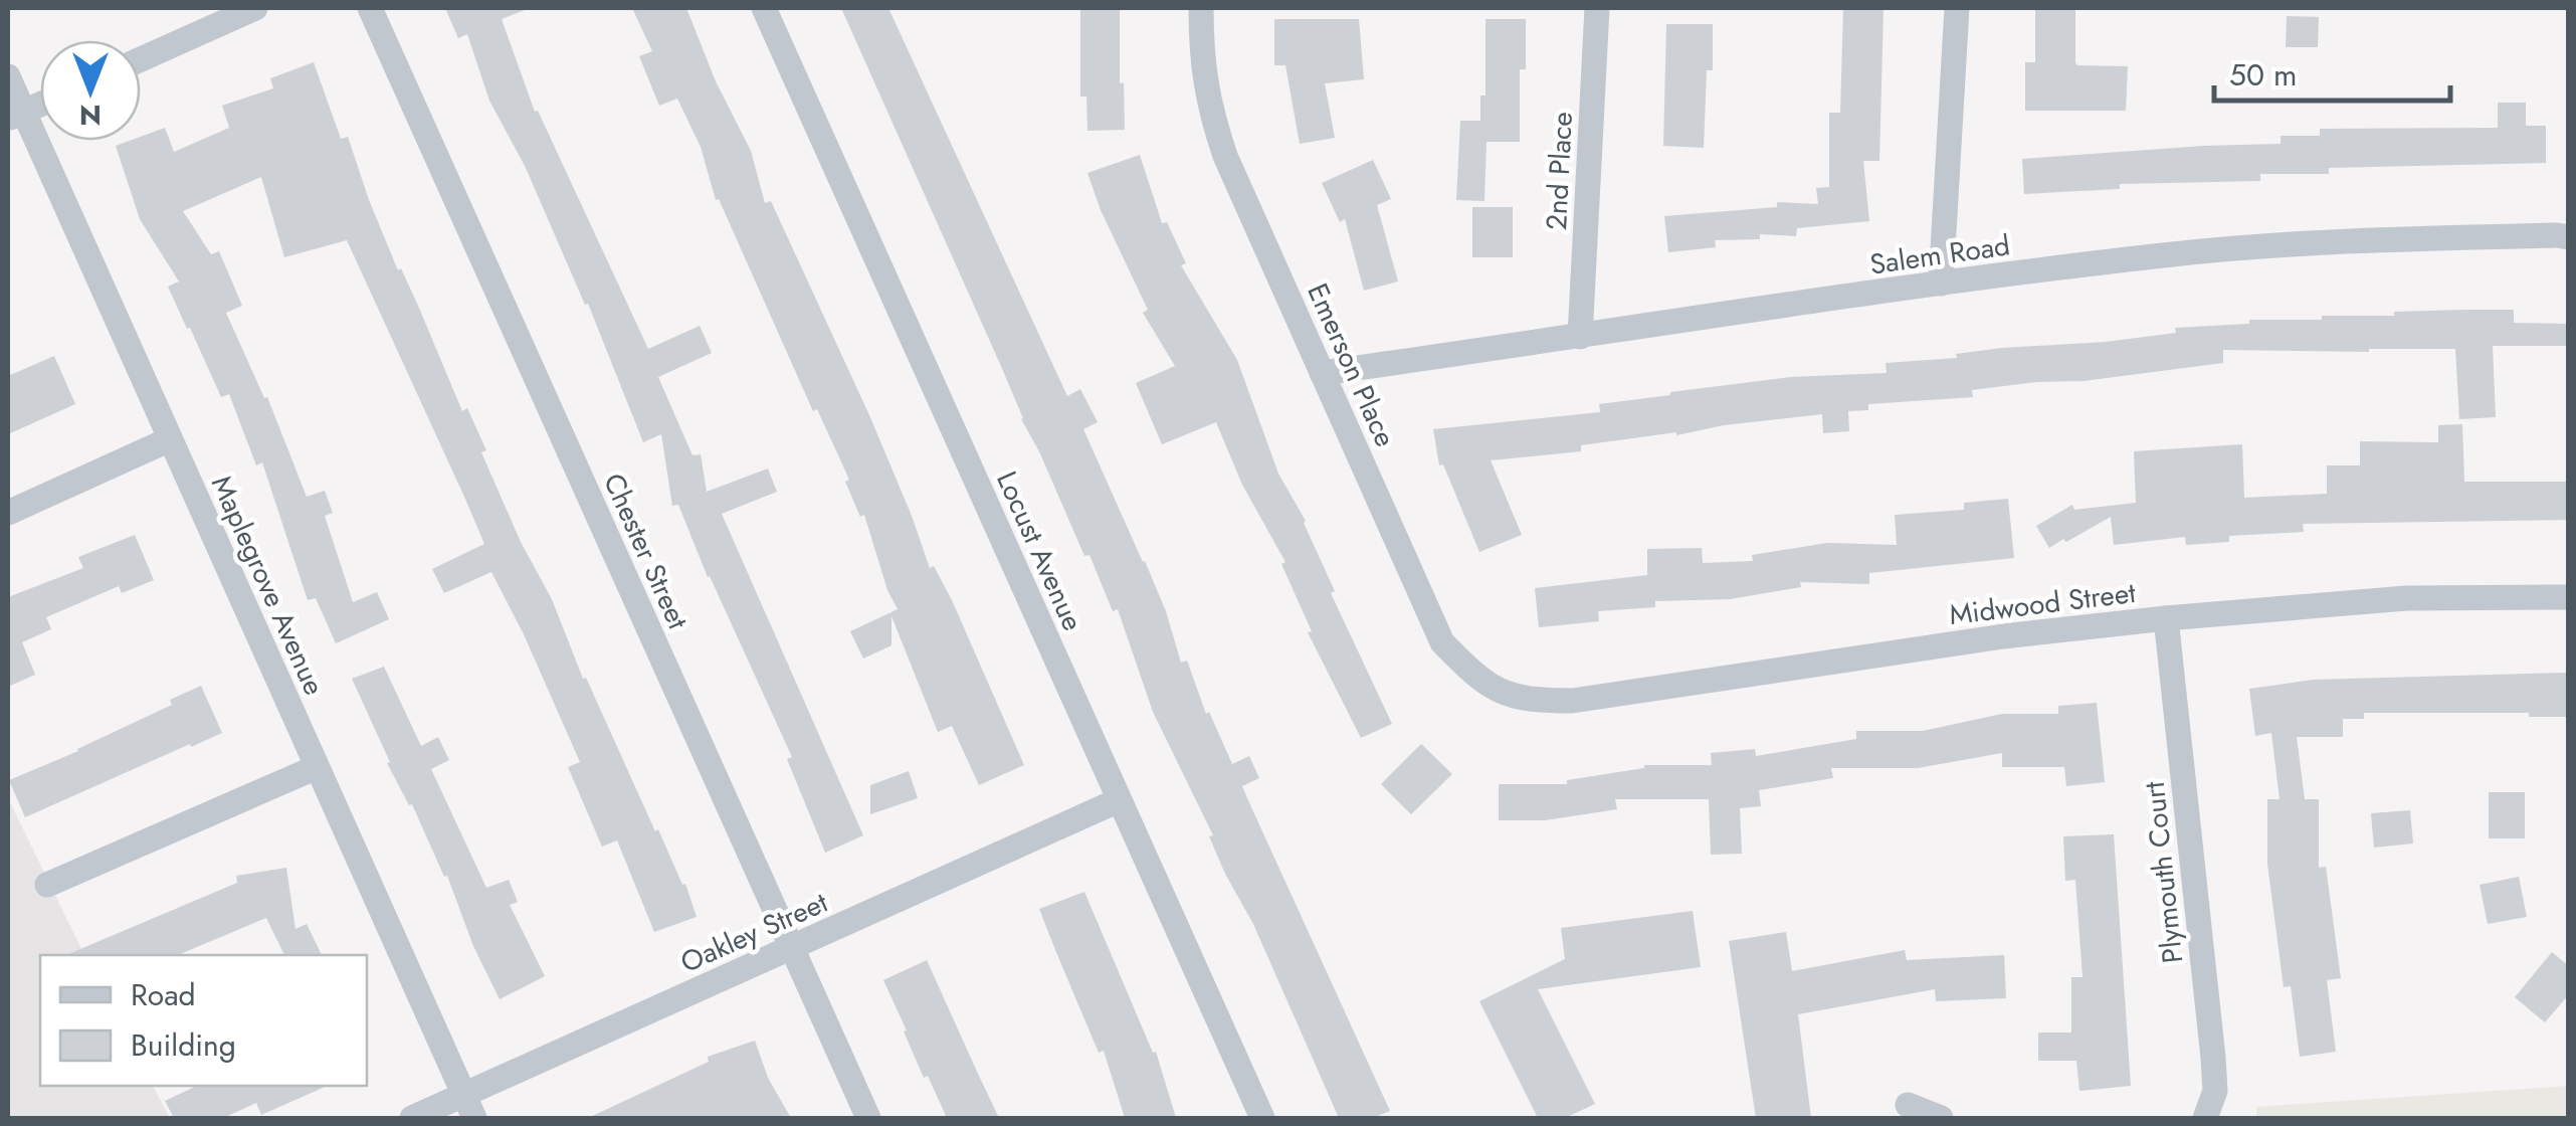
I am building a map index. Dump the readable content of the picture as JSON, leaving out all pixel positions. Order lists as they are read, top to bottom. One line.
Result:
{"streets":{"street":["2nd Place","Salem Road","Emerson Place","Chester Street","Locust Avenue","Maplegrove Avenue","Midwood Street","Plymouth Court","Oakley Street"]},"crossings":[["2nd Place","Salem Road"],["Salem Road","Emerson Place"],["Emerson Place","Midwood Street"],["Chester Street","Oakley Street"],["Locust Avenue","Oakley Street"],["Maplegrove Avenue","Oakley Street"],["Midwood Street","Plymouth Court"]],"legend":["Road","Building"],"scale_bar":"50 m","north":"bottom"}
